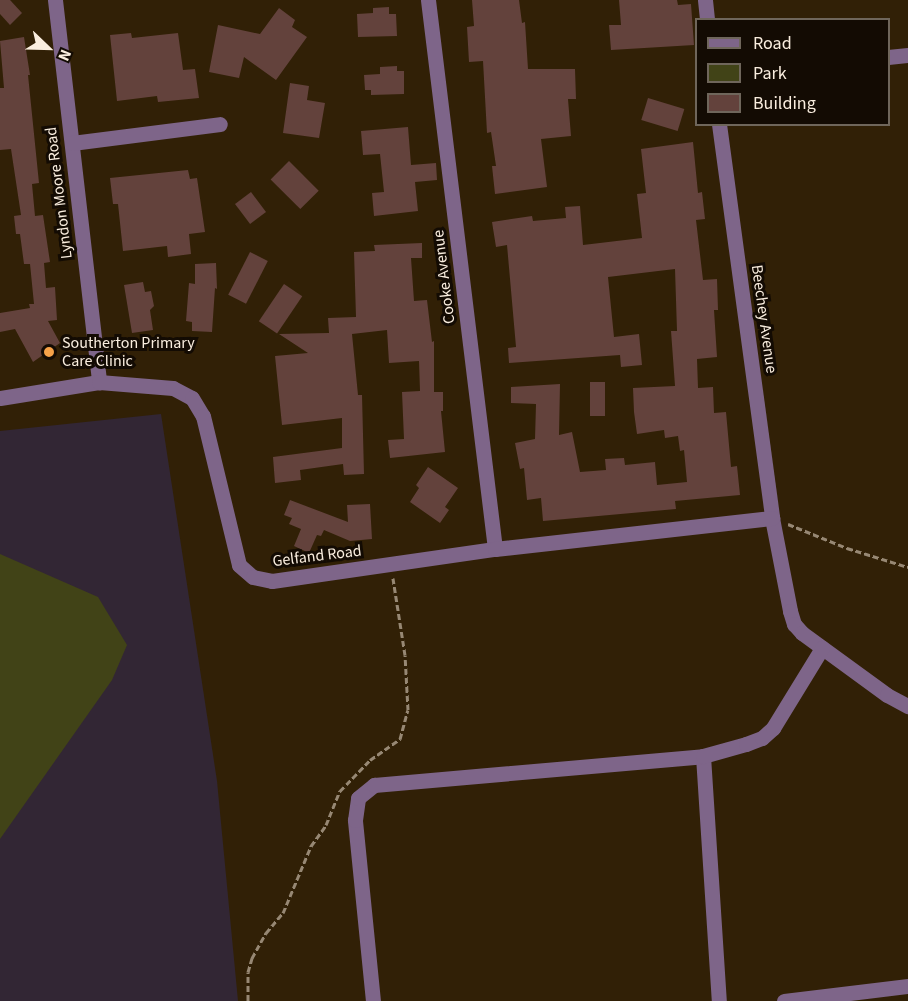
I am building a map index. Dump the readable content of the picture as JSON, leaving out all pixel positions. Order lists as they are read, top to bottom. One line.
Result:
{"streets":{"street":["Lyndon Moore Road","Cooke Avenue","Beechey Avenue","Gelfand Road"]},"crossings":[["Lyndon Moore Road","Gelfand Road"],["Cooke Avenue","Gelfand Road"],["Beechey Avenue","Gelfand Road"]],"places":["Southerton Primary Care Clinic"],"legend":["Road","Park","Building"],"north":"bottom right"}
